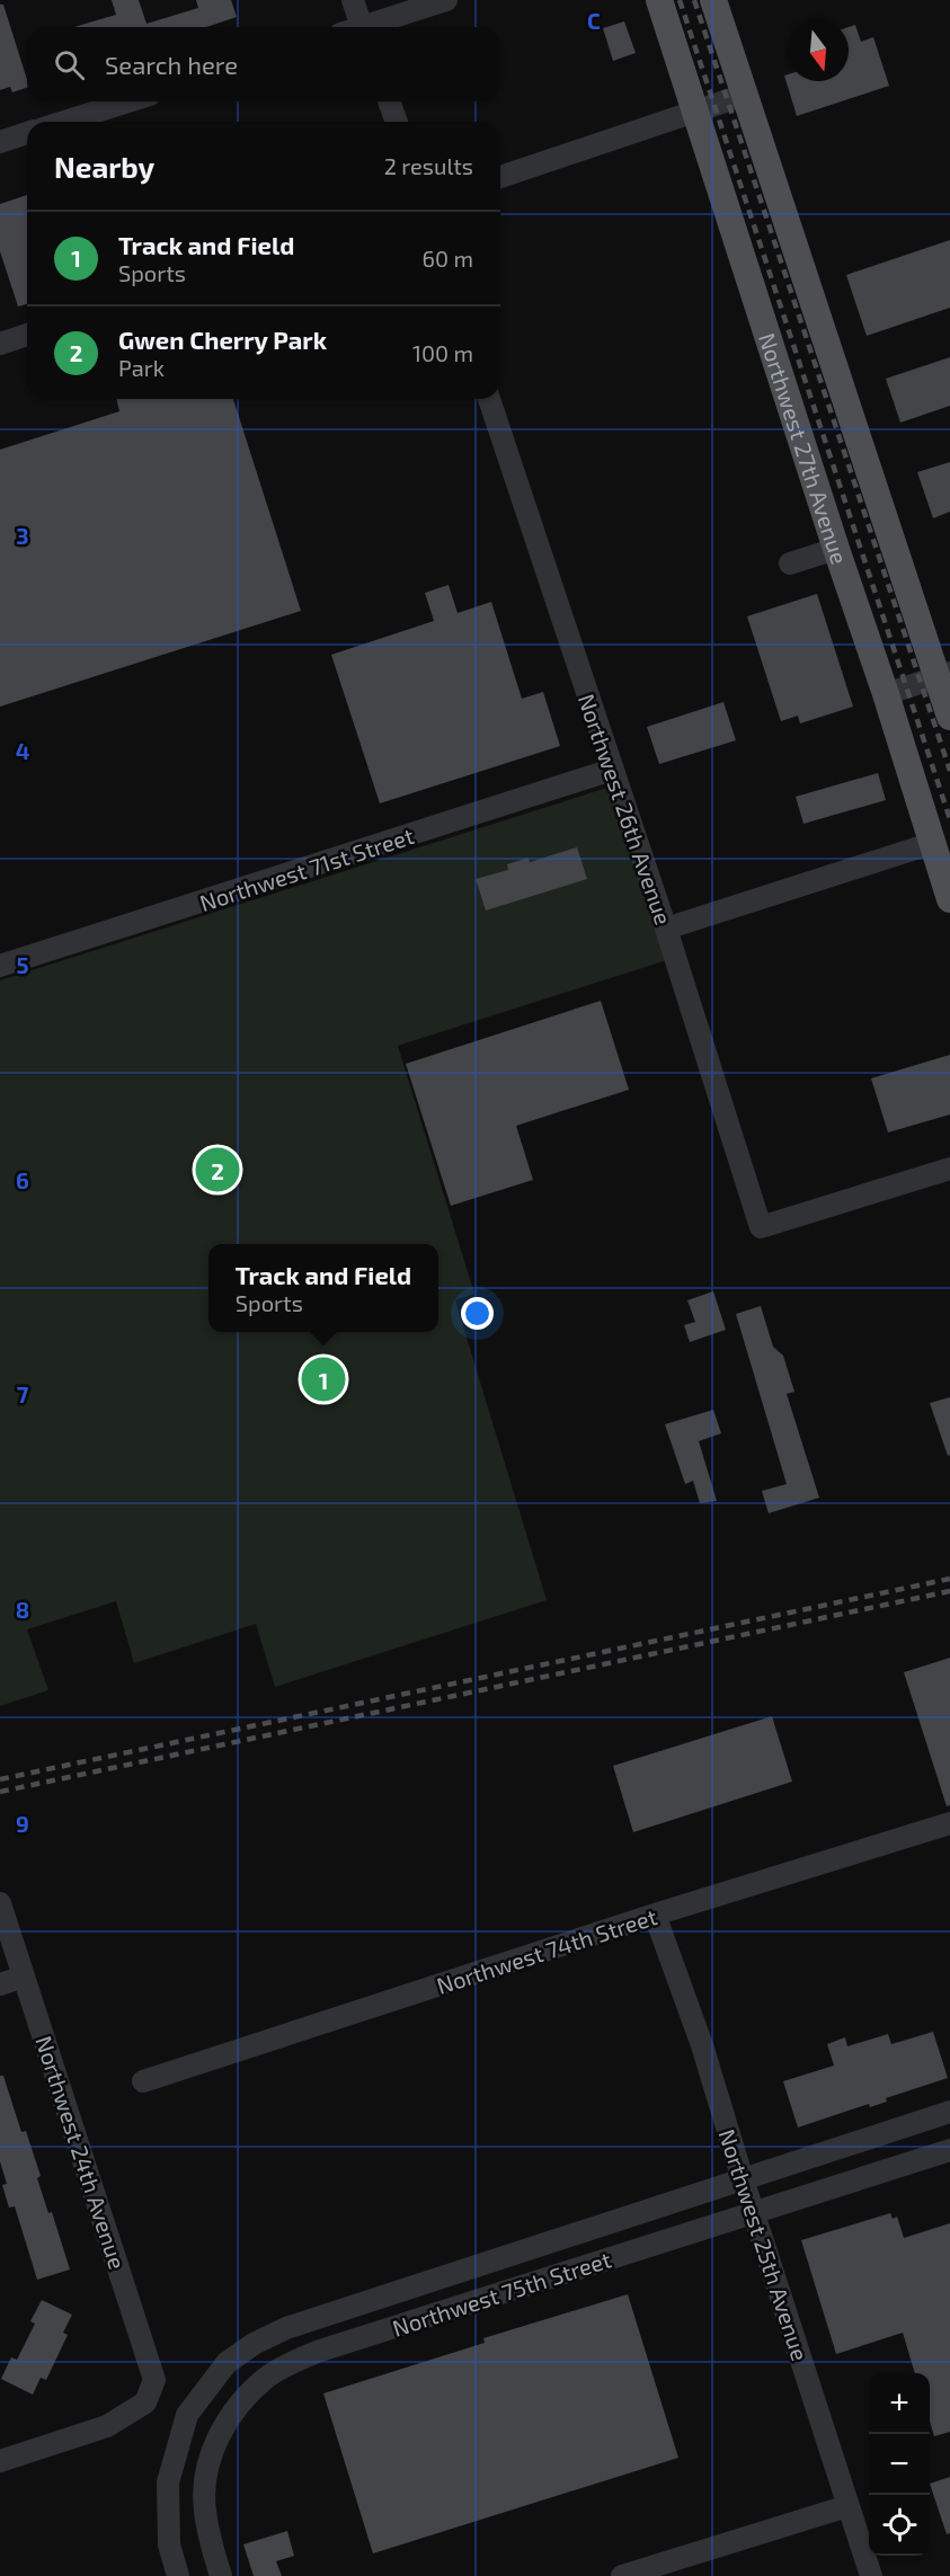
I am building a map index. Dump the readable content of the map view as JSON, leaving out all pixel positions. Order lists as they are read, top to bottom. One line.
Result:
{"streets":{"main road":["Northwest 27th Avenue"],"street":["Northwest 26th Avenue","Northwest 71st Street","Northwest 74th Street","Northwest 24th Avenue","Northwest 25th Avenue","Northwest 75th Street"]},"crossings":[["Northwest 26th Avenue","Northwest 71st Street"],["Northwest 74th Street","Northwest 25th Avenue"],["Northwest 25th Avenue","Northwest 75th Street"]],"north":"bottom","page":{"search":"Search here","heading":["Nearby","2 results"],"list":[{"mark":"1","name":"Track and Field","note":"Sports","value":"60 m"},{"mark":"2","name":"Gwen Cherry Park","note":"Park","value":"100 m"}],"pins":["2","1"],"popup":["Track and Field","Sports"],"map_buttons":["+","−"]},"grid":{"columns":["C"],"rows":["3","4","5","6","7","8","9"]}}
